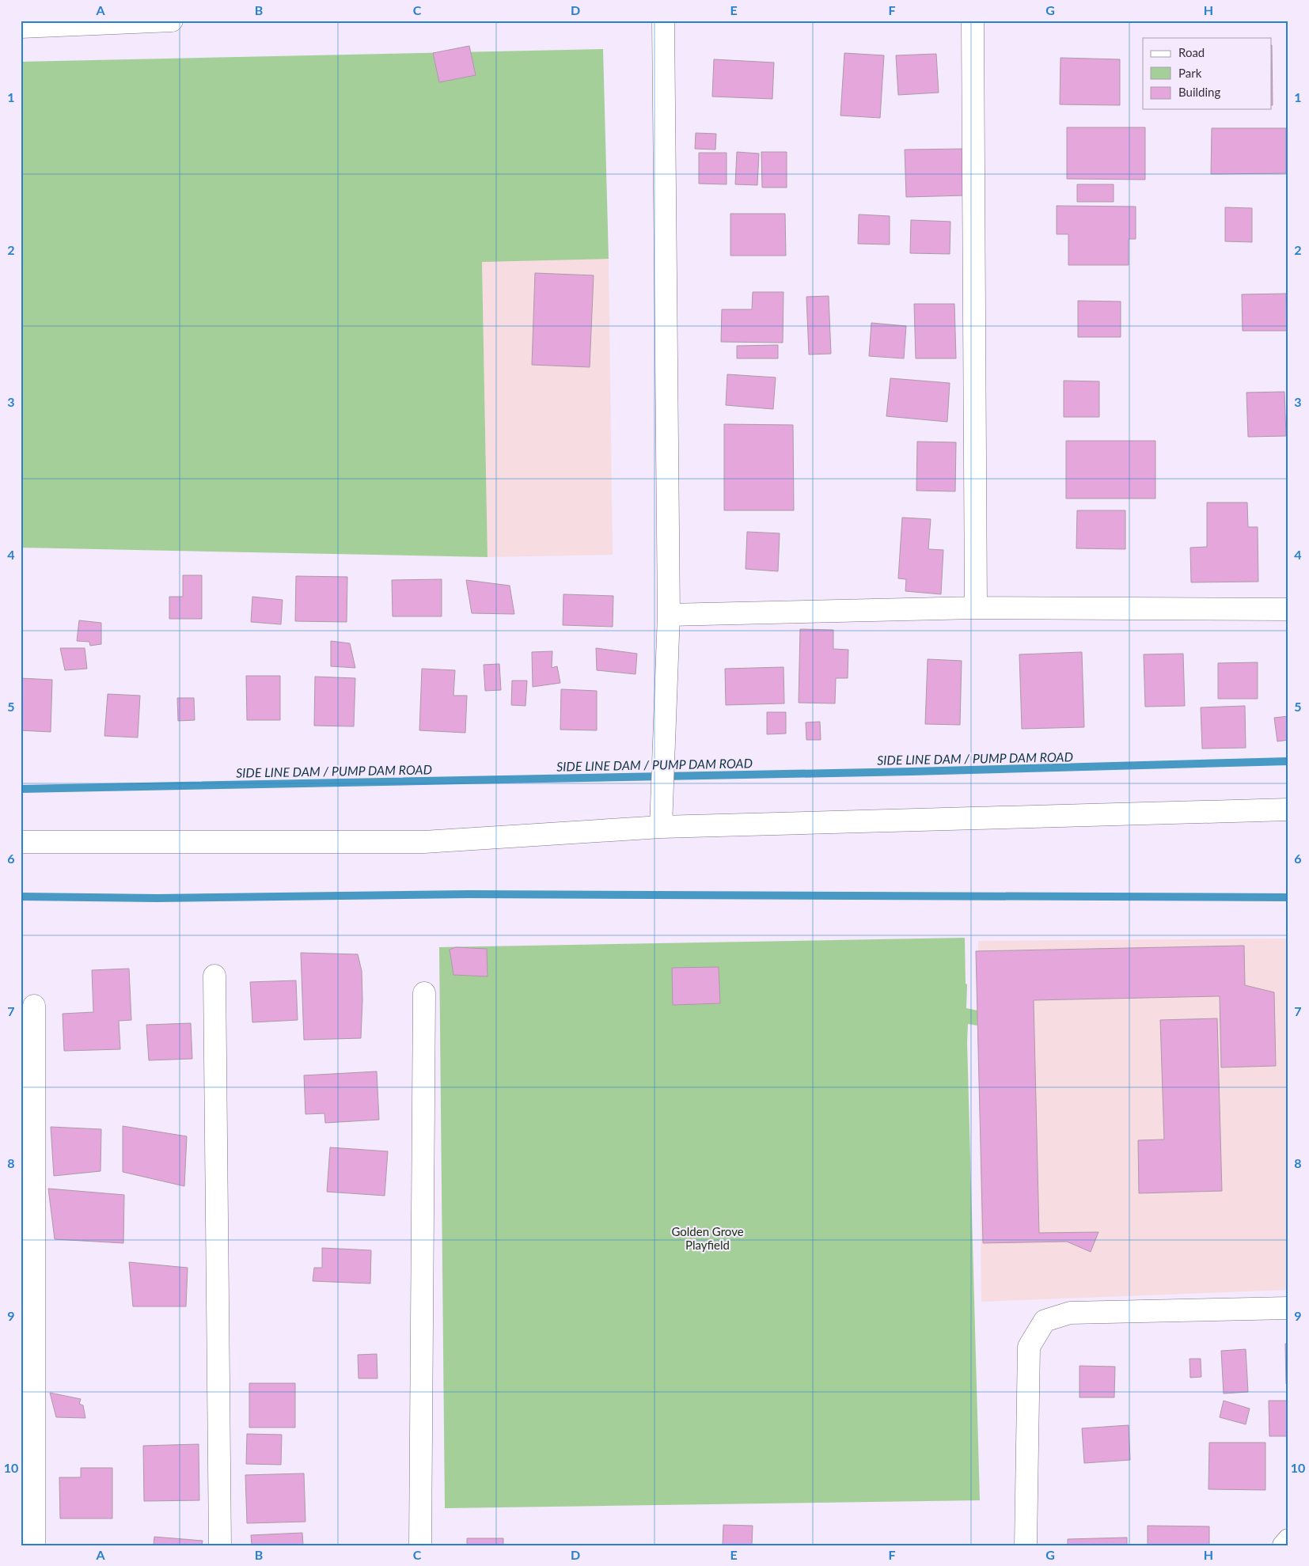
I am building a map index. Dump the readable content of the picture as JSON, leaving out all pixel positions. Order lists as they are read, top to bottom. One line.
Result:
{"water":["SIDE LINE DAM / PUMP DAM ROAD"],"parks":["Golden Grove Playfield"],"legend":["Road","Park","Building"],"grid":{"columns":["A","B","C","D","E","F","G","H"],"rows":["1","2","3","4","5","6","7","8","9","10"]}}
